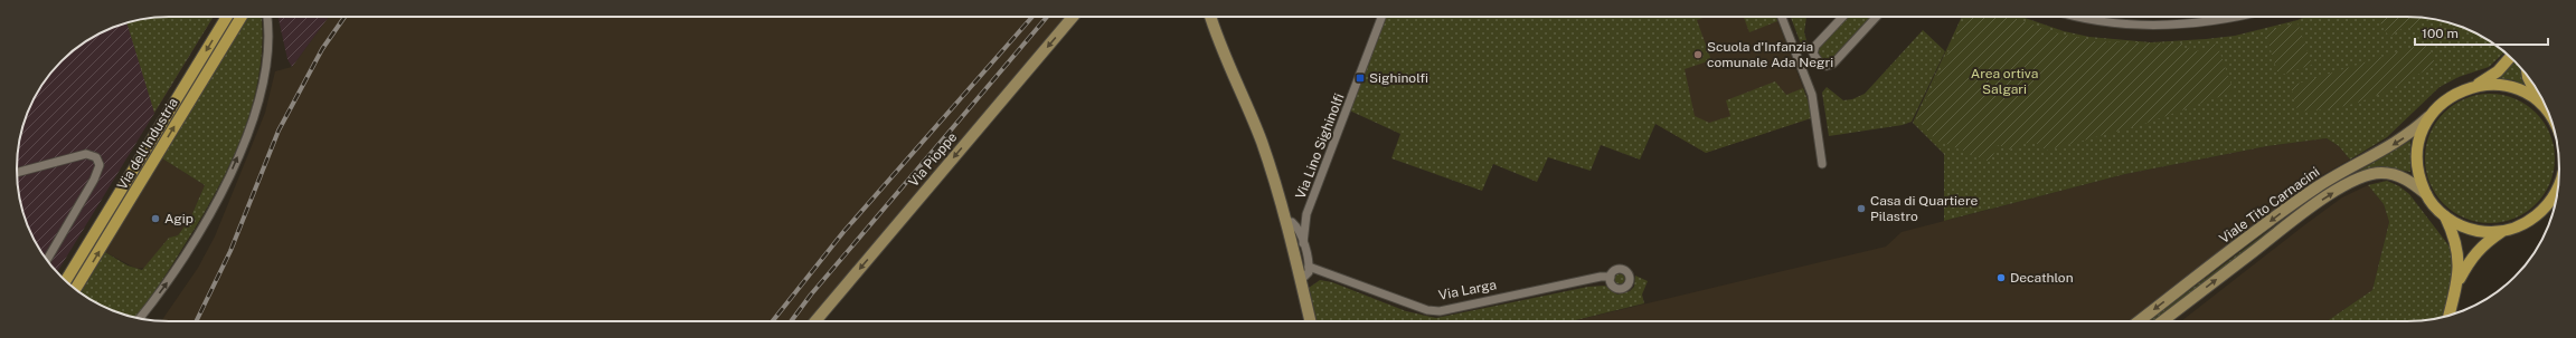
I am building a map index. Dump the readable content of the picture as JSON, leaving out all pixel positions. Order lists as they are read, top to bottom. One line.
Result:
{"streets":{"main road":["Via dell'Industria"],"street":["Via Lino Sighinolfi","Via Pioppe","Viale Tito Carnacini","Via Larga"]},"one_way":["Via Pioppe"],"parks":["Area ortiva Salgari"],"places":{"other":["Scuola d'Infanzia comunale Ada Negri","Casa di Quartiere Pilastro","Agip","Decathlon"],"transit":["Sighinolfi"]},"scale_bar":"100 m"}
